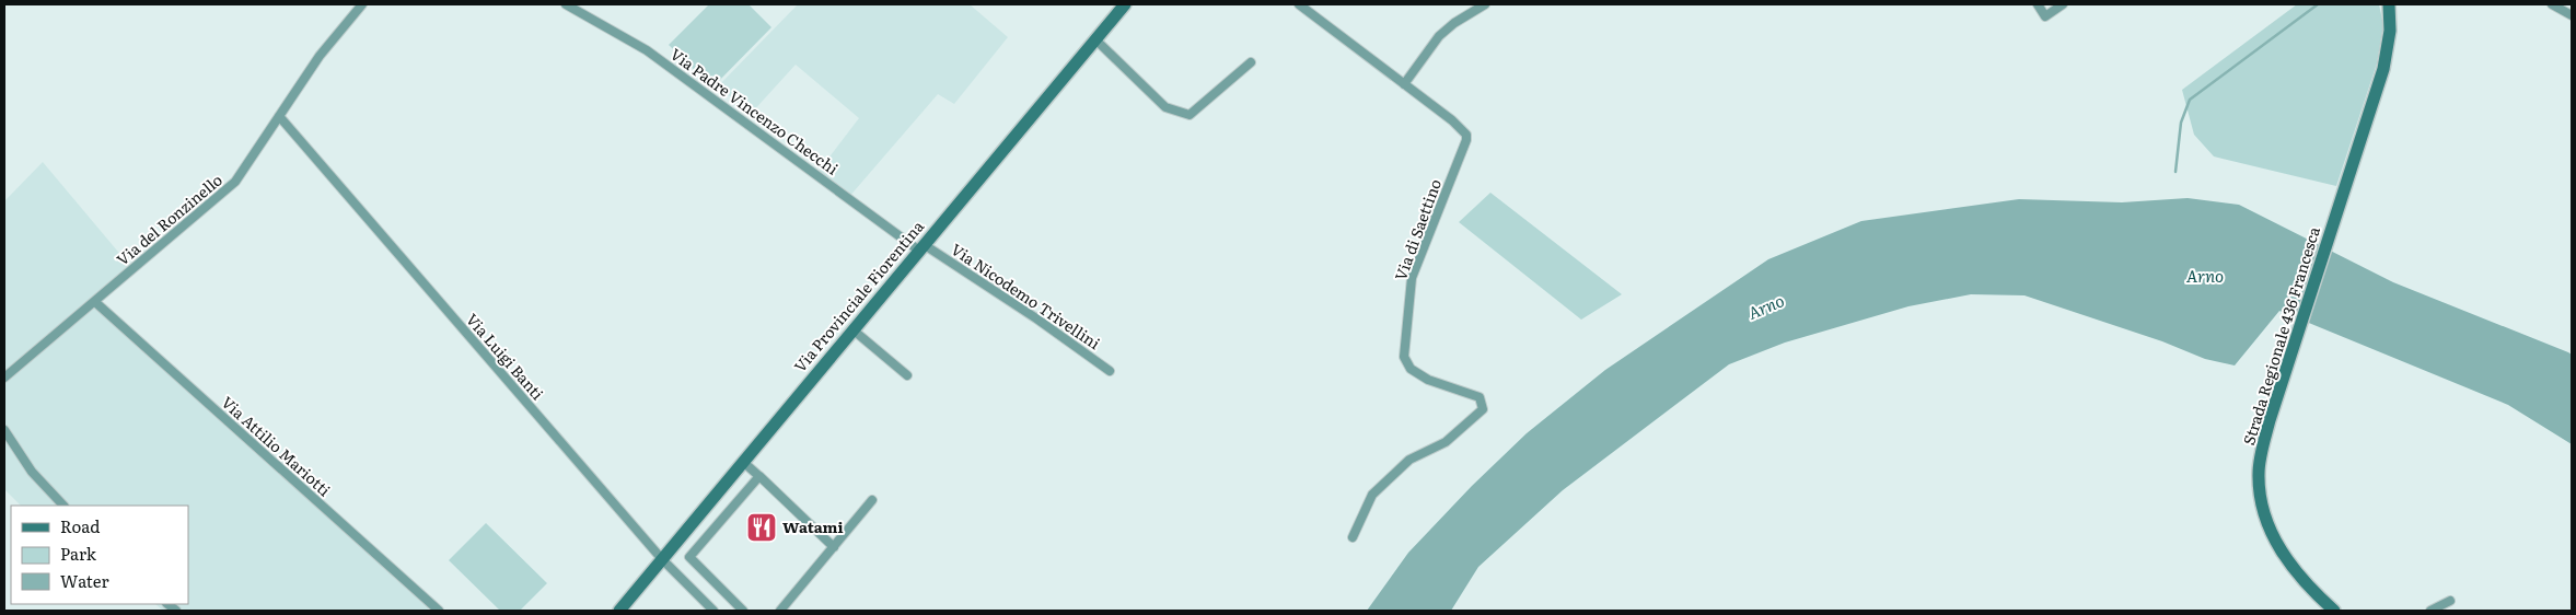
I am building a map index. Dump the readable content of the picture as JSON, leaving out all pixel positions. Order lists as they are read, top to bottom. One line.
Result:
{"streets":{"main road":["Via Provinciale Fiorentina","Strada Regionale 436 Francesca"],"street":["Via Padre Vincenzo Checchi","Via del Ronzinello","Via di Saettino","Via Nicodemo Trivellini","Via Luigi Banti","Via Attilio Mariotti"]},"crossings":[["Via Padre Vincenzo Checchi","Via Provinciale Fiorentina"],["Via Padre Vincenzo Checchi","Via Nicodemo Trivellini"],["Via del Ronzinello","Via Luigi Banti"],["Via del Ronzinello","Via Attilio Mariotti"],["Via Provinciale Fiorentina","Via Nicodemo Trivellini"],["Via Provinciale Fiorentina","Via Luigi Banti"]],"water":["Arno"],"places":{"restaurant":["Watami"]},"legend":["Road","Park","Water"]}
